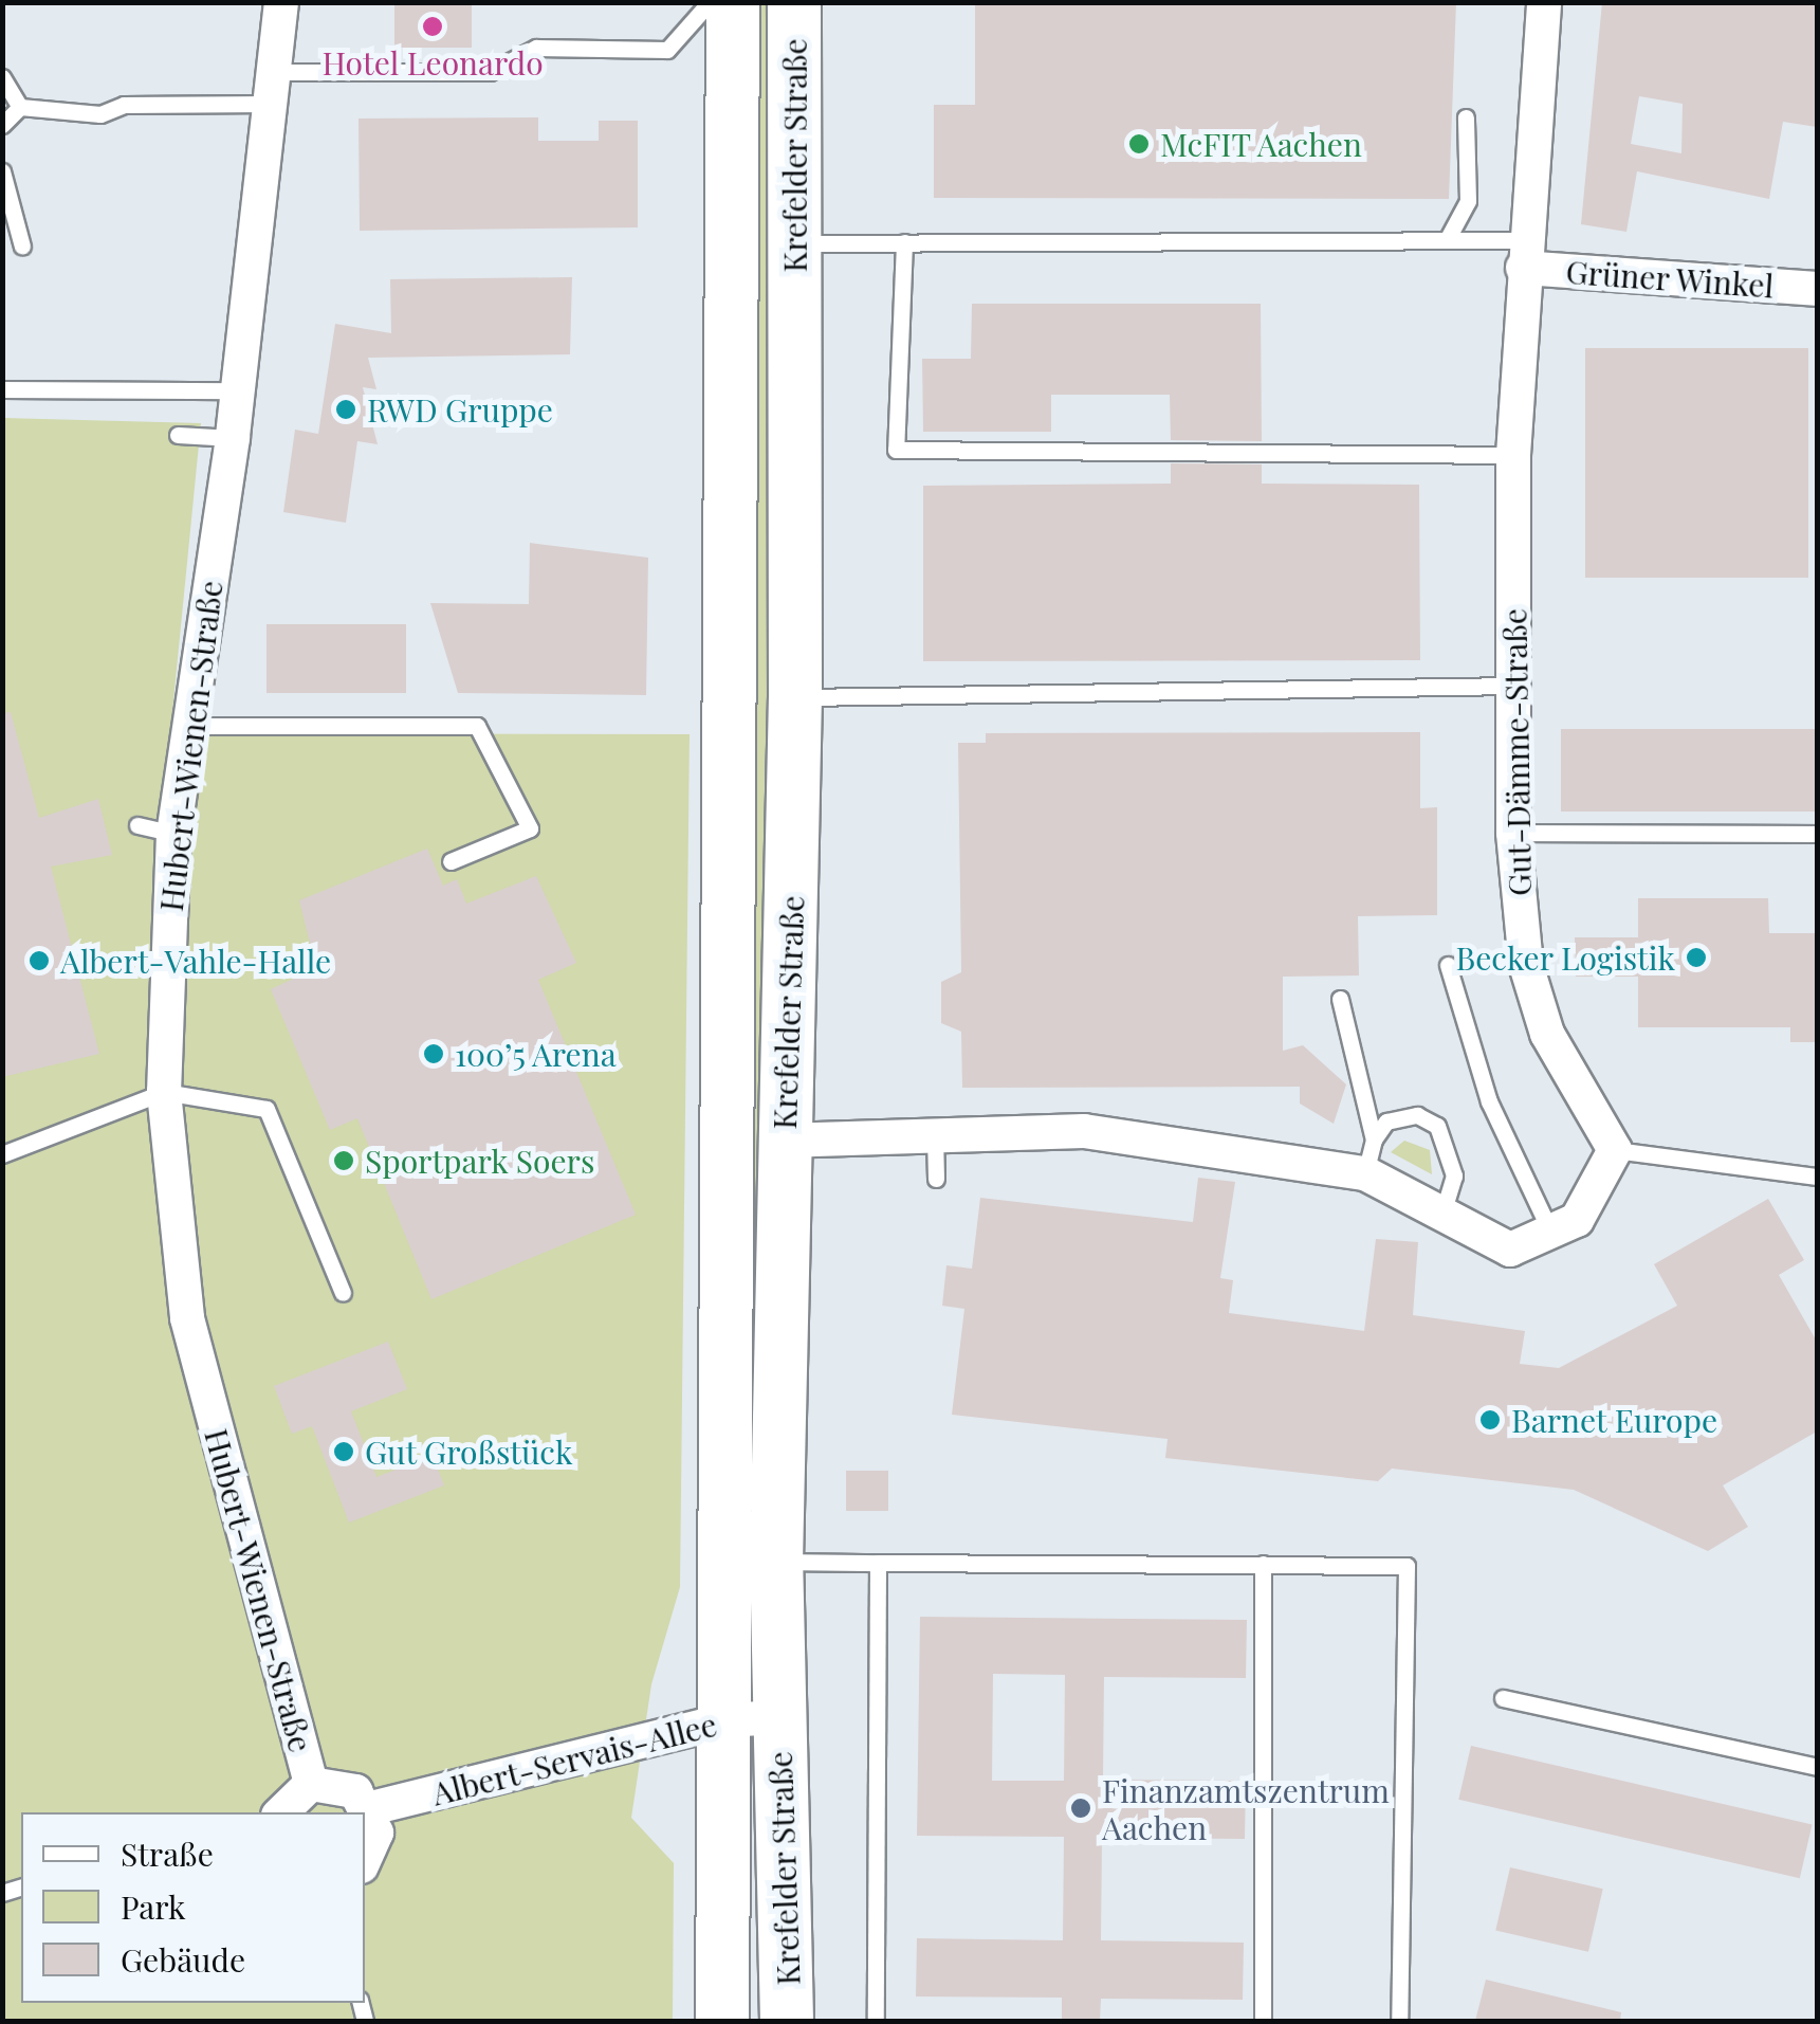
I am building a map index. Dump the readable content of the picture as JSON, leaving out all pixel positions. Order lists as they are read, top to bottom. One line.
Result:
{"streets":{"main road":["Krefelder Straße"],"street":["Grüner Winkel","Hubert-Wienen-Straße","Gut-Dämme-Straße","Albert-Servais-Allee"]},"crossings":[["Krefelder Straße","Albert-Servais-Allee"],["Grüner Winkel","Gut-Dämme-Straße"]],"places":["Hotel Leonardo","McFIT Aachen","RWD Gruppe","Becker Logistik","Albert-Vahle-Halle","100’5 Arena","Sportpark Soers","Barnet Europe","Gut Großstück","Finanzamtszentrum Aachen"],"legend":["Straße","Park","Gebäude"]}
